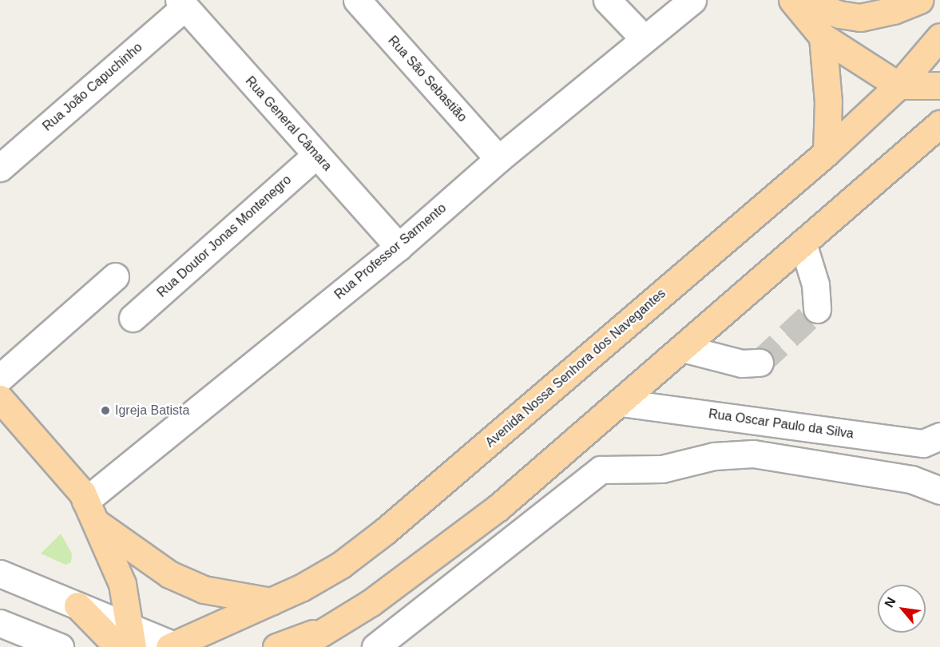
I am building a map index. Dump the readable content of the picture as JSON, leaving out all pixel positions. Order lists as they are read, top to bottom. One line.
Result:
{"streets":{"main road":["Avenida Nossa Senhora dos Navegantes"],"street":["Rua São Sebastião","Rua João Capuchinho","Rua General Câmara","Rua Doutor Jonas Montenegro","Rua Professor Sarmento","Rua Oscar Paulo da Silva"]},"crossings":[["Rua São Sebastião","Rua Professor Sarmento"],["Rua João Capuchinho","Rua General Câmara"],["Rua General Câmara","Rua Doutor Jonas Montenegro"],["Rua General Câmara","Rua Professor Sarmento"]],"places":["Igreja Batista"],"north":"top left"}
